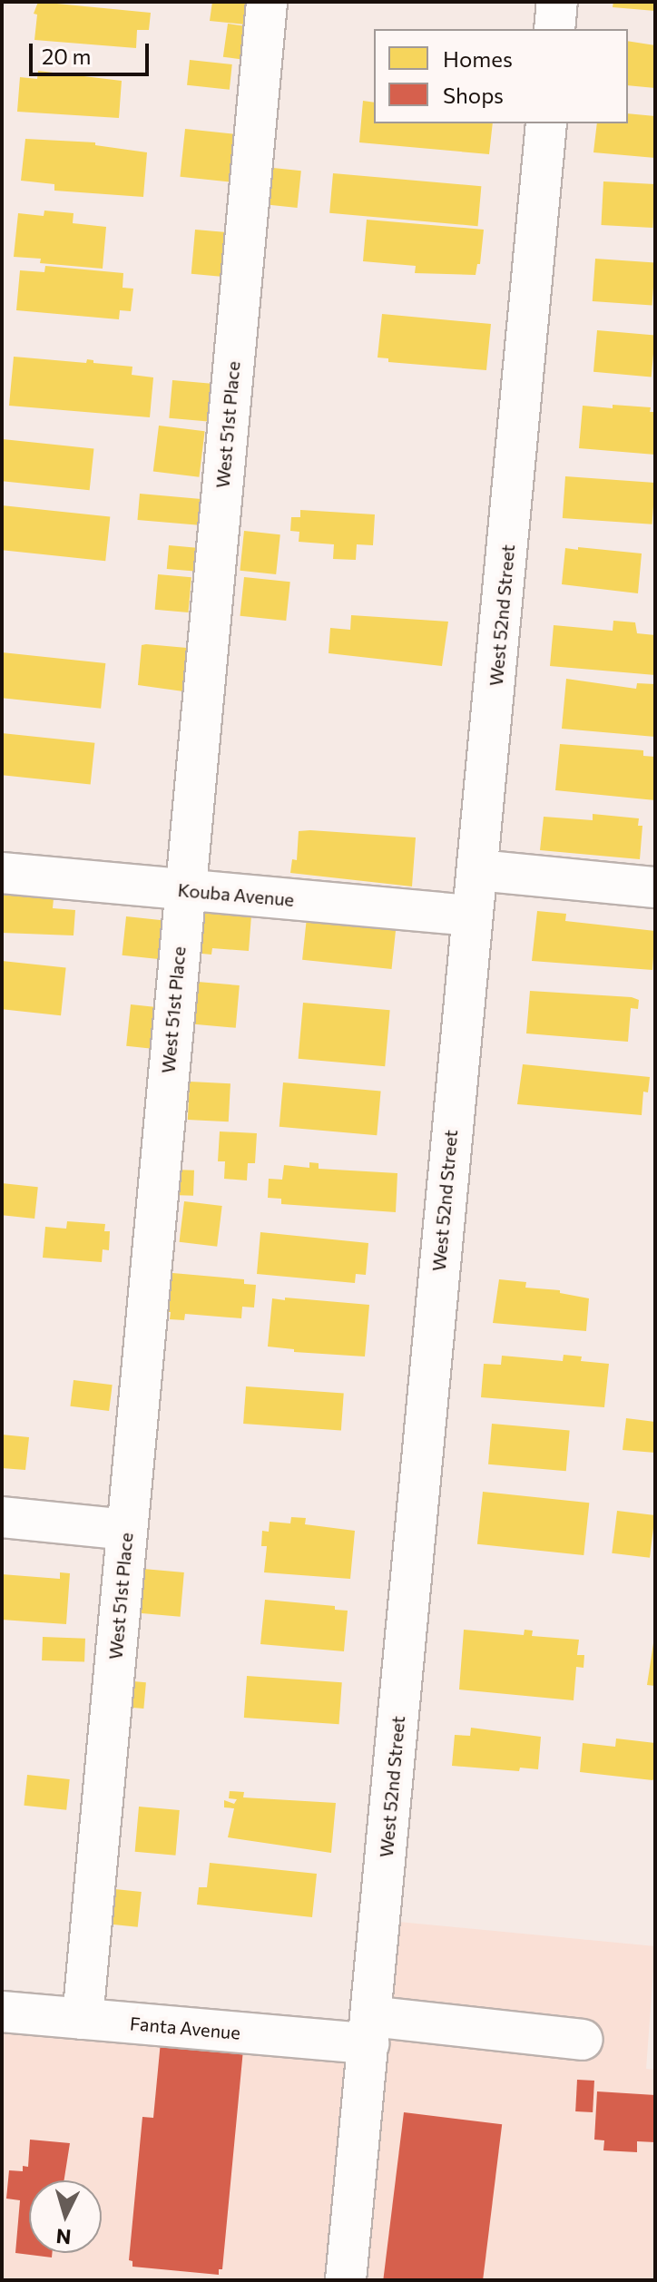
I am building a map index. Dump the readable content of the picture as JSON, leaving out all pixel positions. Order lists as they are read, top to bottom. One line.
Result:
{"streets":{"street":["West 51st Place","West 52nd Street","Kouba Avenue","Fanta Avenue"]},"crossings":[["West 51st Place","Kouba Avenue"],["West 51st Place","Fanta Avenue"],["West 52nd Street","Kouba Avenue"],["West 52nd Street","Fanta Avenue"]],"legend":["Homes","Shops"],"scale_bar":"20 m","north":"bottom"}
